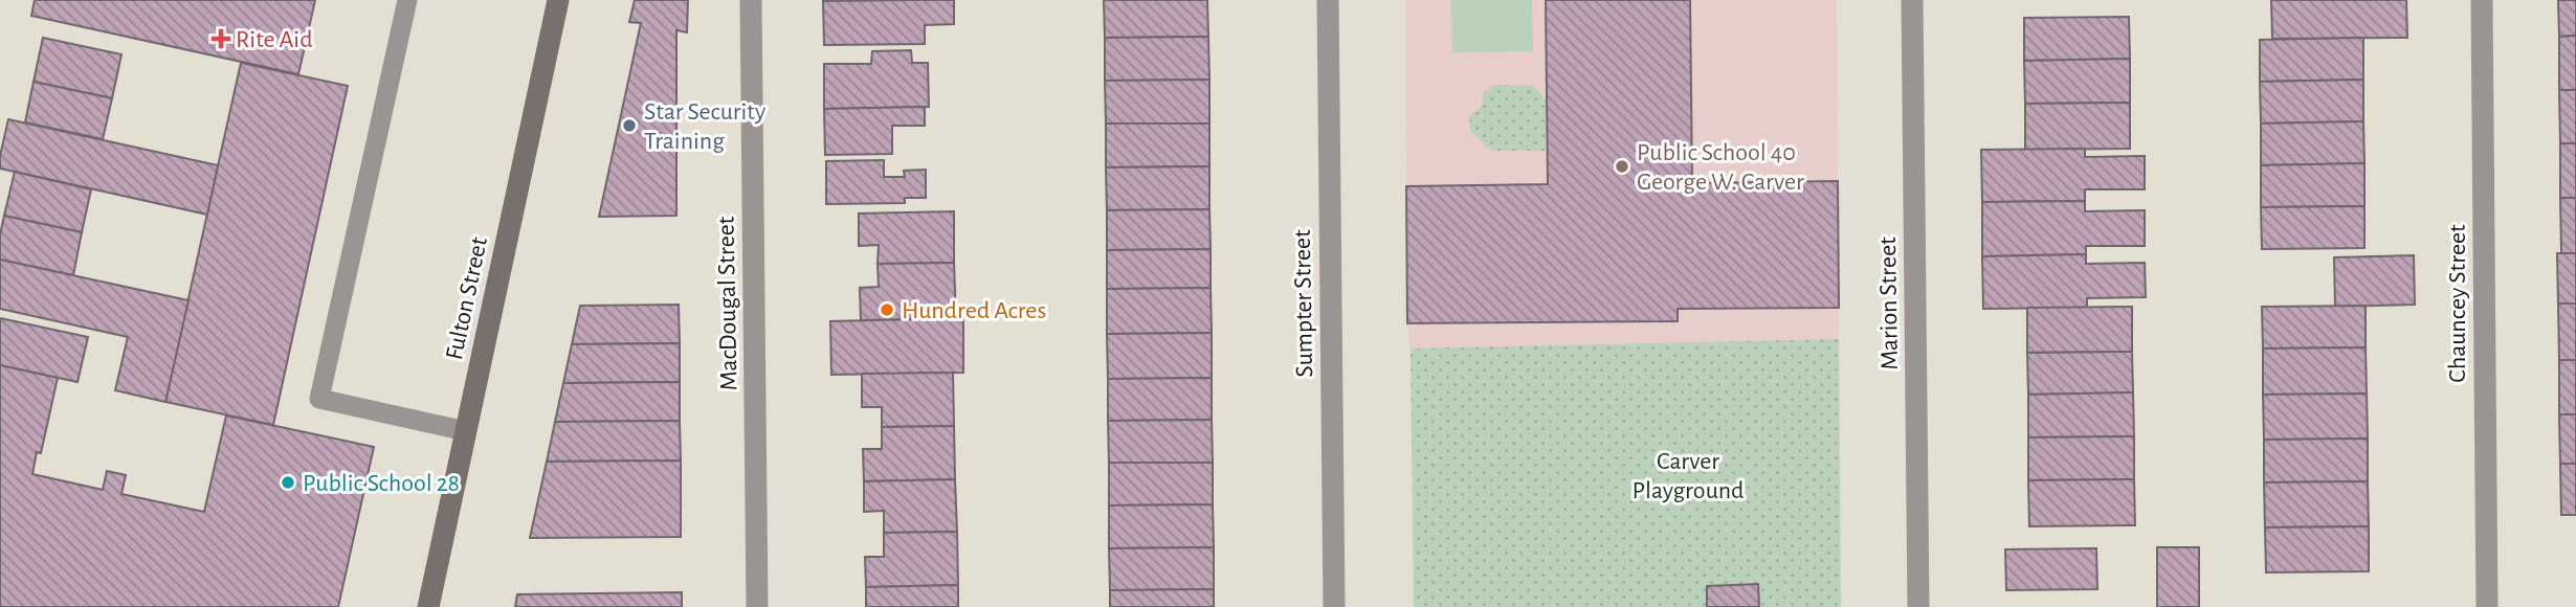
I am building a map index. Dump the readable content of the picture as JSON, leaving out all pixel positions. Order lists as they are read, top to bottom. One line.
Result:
{"streets":{"main road":["Fulton Street"],"street":["MacDougal Street","Sumpter Street","Marion Street","Chauncey Street"]},"parks":["Carver Playground"],"places":{"health":["Rite Aid"],"other":["Star Security Training","Public School 40 George W. Carver","Hundred Acres","Public School 28"]}}
